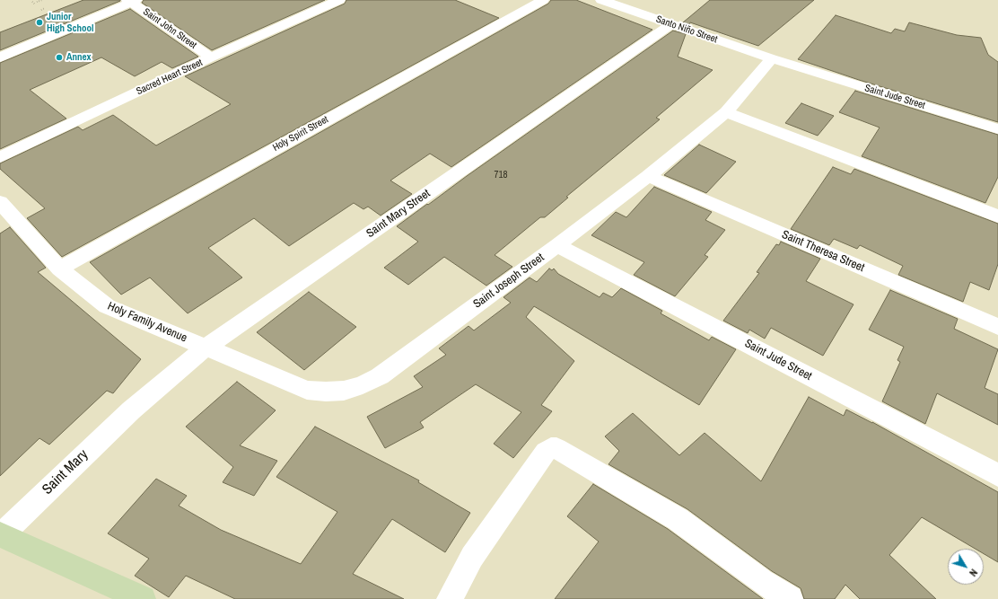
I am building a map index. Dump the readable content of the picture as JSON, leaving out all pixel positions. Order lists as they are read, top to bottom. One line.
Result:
{"streets":{"street":["Saint John Street","Santo Niño Street","Sacred Heart Street","Saint Jude Street","Holy Spirit Street","Saint Mary Street","Saint Theresa Street","Saint Joseph Street","Holy Family Avenue","Saint Mary"]},"crossings":[["Saint John Street","Sacred Heart Street"],["Santo Niño Street","Saint Jude Street"],["Santo Niño Street","Saint Mary Street"],["Santo Niño Street","Saint Joseph Street"],["Saint Jude Street","Saint Joseph Street"],["Holy Spirit Street","Holy Family Avenue"],["Saint Mary Street","Saint Joseph Street"],["Saint Mary Street","Holy Family Avenue"],["Saint Mary Street","Saint Mary"],["Saint Theresa Street","Saint Joseph Street"],["Saint Joseph Street","Holy Family Avenue"]],"places":["Junior High School","Annex"],"house_numbers":["718"],"north":"bottom right"}
